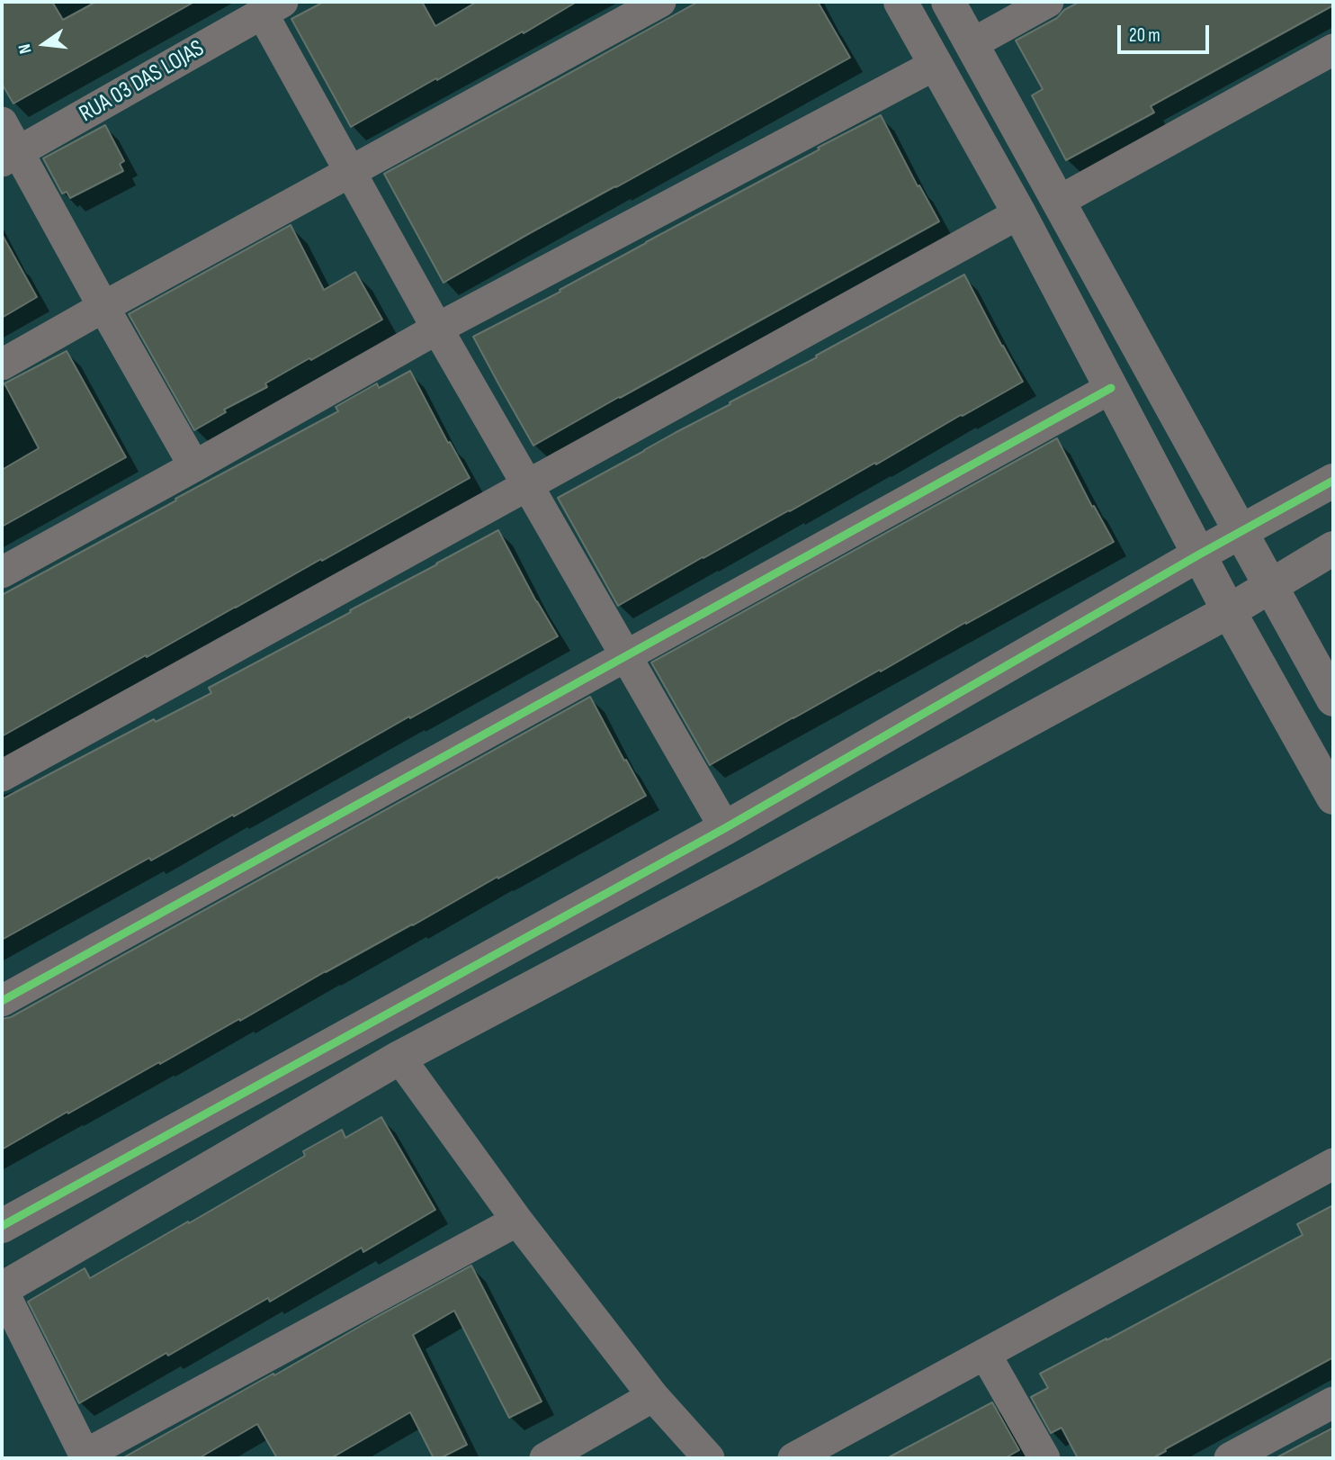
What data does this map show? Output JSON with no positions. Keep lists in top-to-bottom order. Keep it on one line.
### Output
{"streets":{"street":["RUA 03 DAS LOJAS"]},"scale_bar":"20 m","north":"left"}
